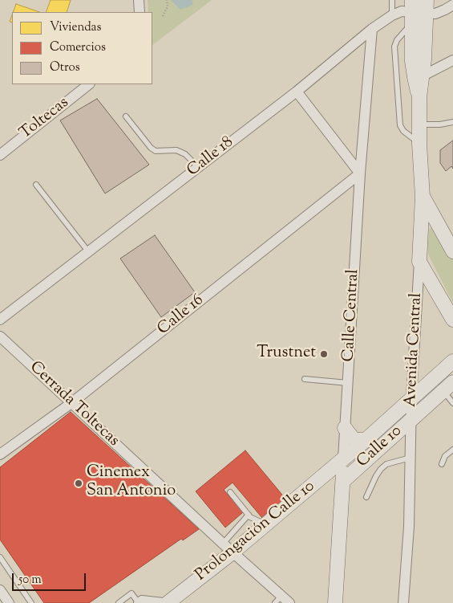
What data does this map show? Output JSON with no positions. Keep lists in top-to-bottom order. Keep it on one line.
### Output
{"streets":{"street":["Toltecas","Calle 18","Calle 16","Calle Central","Avenida Central","Cerrada Toltecas","Calle 10","Prolongación Calle 10"]},"crossings":[["Calle 18","Calle Central"],["Calle 18","Avenida Central"],["Calle 16","Calle Central"],["Calle 16","Cerrada Toltecas"],["Calle Central","Calle 10"],["Calle Central","Prolongación Calle 10"],["Avenida Central","Calle 10"],["Cerrada Toltecas","Prolongación Calle 10"],["Calle 10","Prolongación Calle 10"]],"places":["Trustnet","Cinemex San Antonio"],"legend":["Viviendas","Comercios","Otros"],"scale_bar":"50 m"}
